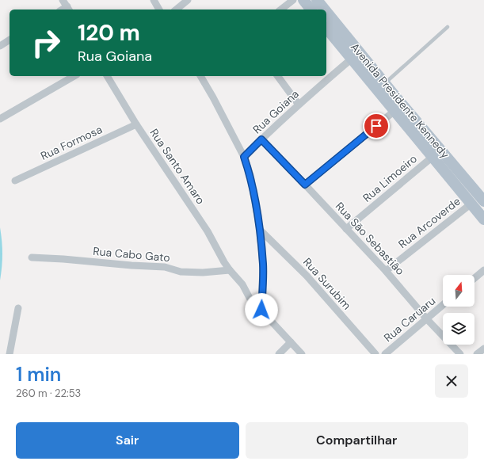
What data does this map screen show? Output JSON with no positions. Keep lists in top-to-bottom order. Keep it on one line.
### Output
{"streets":{"main road":["Avenida Presidente Kennedy"],"street":["Rua Goiana","Rua Formosa","Rua Santo Amaro","Rua Limoeiro","Rua Arcoverde","Rua São Sebastião","Rua Cabo Gato","Rua Surubim","Rua Caruaru"]},"crossings":[["Avenida Presidente Kennedy","Rua Goiana"],["Avenida Presidente Kennedy","Rua Limoeiro"],["Avenida Presidente Kennedy","Rua Arcoverde"],["Rua Goiana","Rua São Sebastião"],["Rua Formosa","Rua Santo Amaro"],["Rua Santo Amaro","Rua Cabo Gato"],["Rua Limoeiro","Rua São Sebastião"],["Rua Arcoverde","Rua São Sebastião"],["Rua São Sebastião","Rua Caruaru"]],"north":"top","page":{"turn":["120 m","Rua Goiana"],"heading":["1 min","260 m · 22:53"],"buttons":["Sair","Compartilhar"]}}
